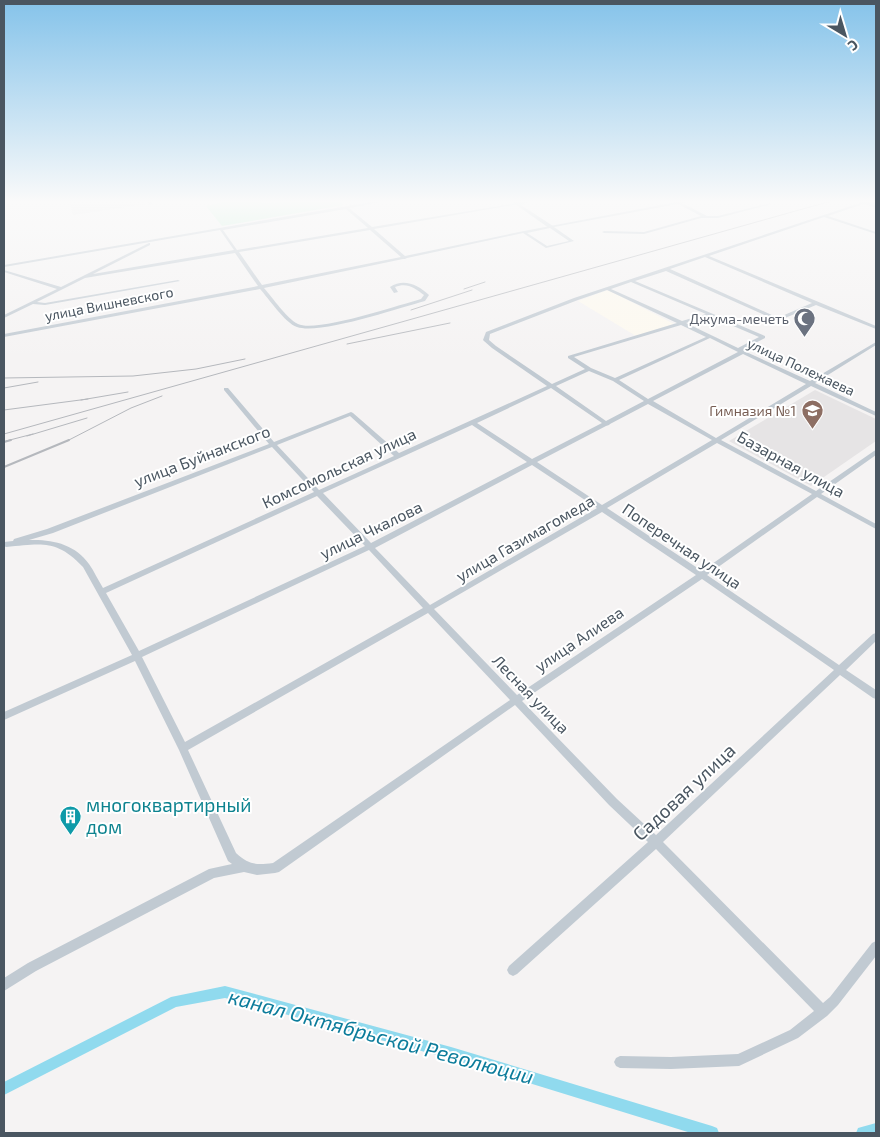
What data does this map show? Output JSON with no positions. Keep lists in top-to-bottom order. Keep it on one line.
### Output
{"streets":{"street":["улица Вишневского","улица Полежаева","улица Буйнакского","Базарная улица","Комсомольская улица","улица Чкалова","улица Газимагомеда","Поперечная улица","улица Алиева","Лесная улица","Садовая улица"]},"crossings":[["улица Полежаева","улица Чкалова"],["улица Полежаева","улица Газимагомеда"],["улица Буйнакского","Комсомольская улица"],["улица Буйнакского","Лесная улица"],["Базарная улица","улица Чкалова"],["Базарная улица","улица Газимагомеда"],["Базарная улица","улица Алиева"],["Комсомольская улица","Поперечная улица"],["Комсомольская улица","Лесная улица"],["улица Чкалова","Поперечная улица"],["улица Чкалова","Лесная улица"],["улица Газимагомеда","Поперечная улица"],["улица Газимагомеда","Лесная улица"],["Поперечная улица","улица Алиева"],["Поперечная улица","Садовая улица"],["улица Алиева","Лесная улица"],["Лесная улица","Садовая улица"]],"water":["канал Октябрьской Революции"],"places":{"mosque":["Джума-мечеть"],"school or university":["Гимназия №1"],"building":["многоквартирный дом"]},"north":"bottom right"}
